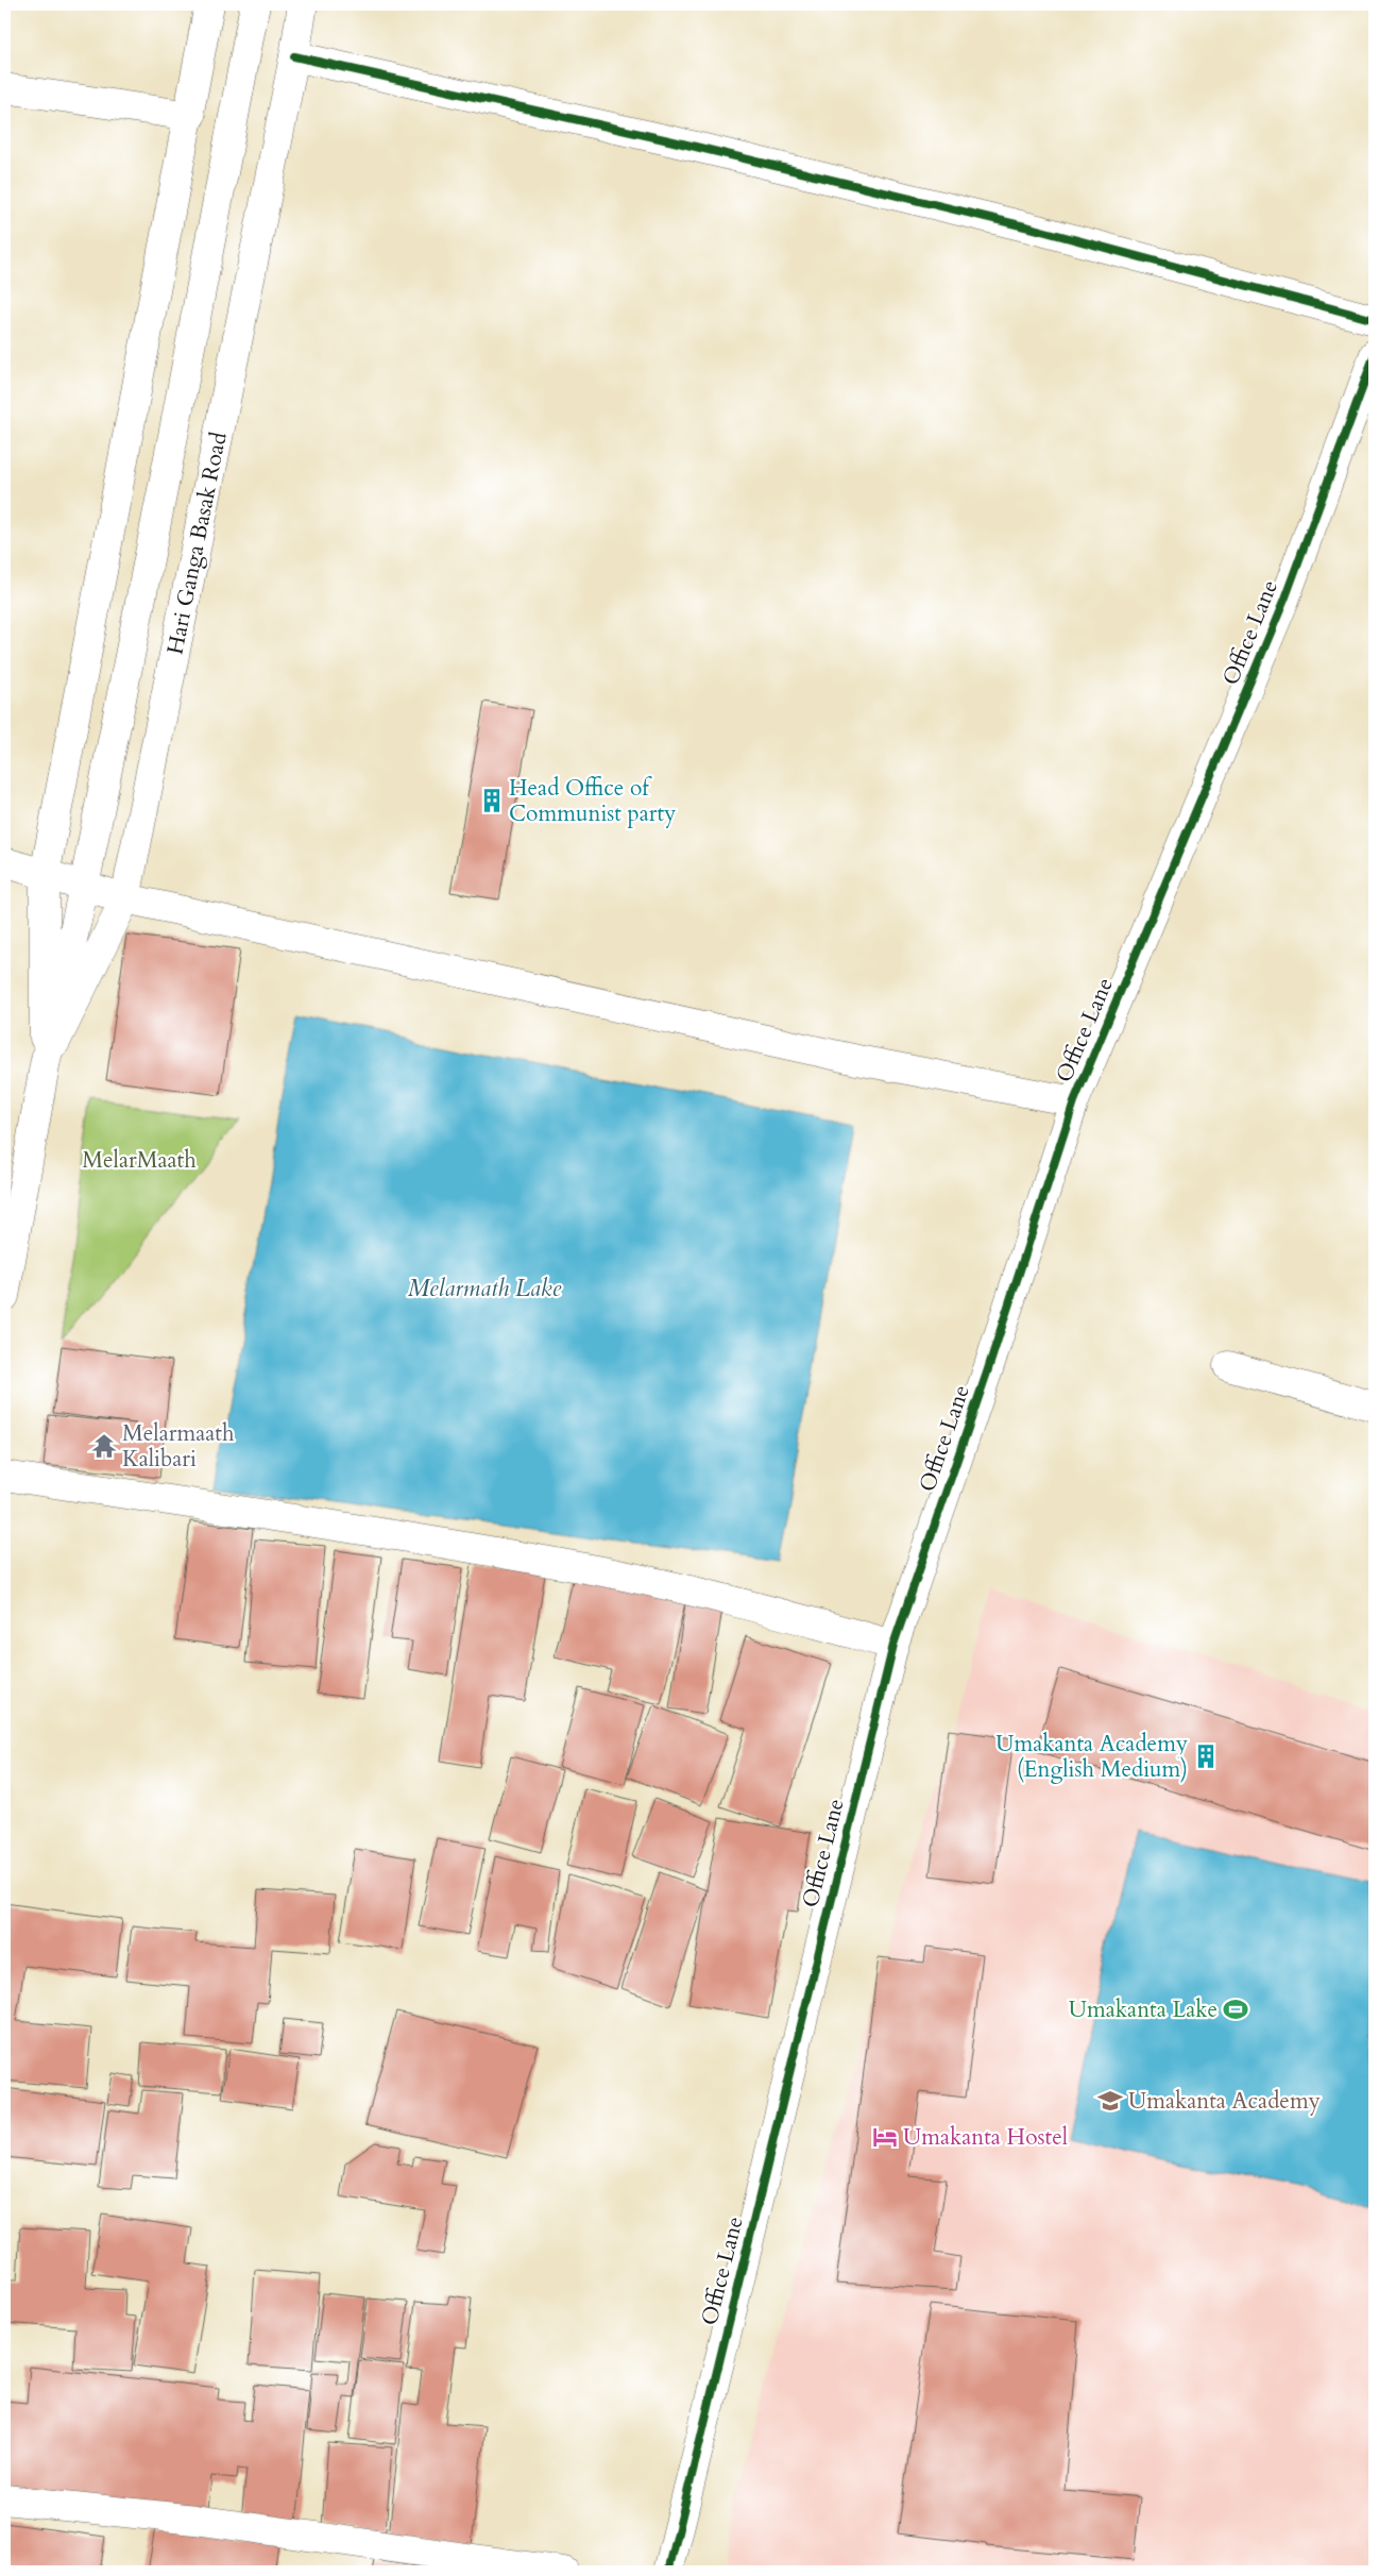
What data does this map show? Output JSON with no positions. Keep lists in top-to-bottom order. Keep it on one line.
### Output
{"streets":{"street":["Hari Ganga Basak Road","Office Lane"]},"water":["Melarmath Lake"],"parks":["MelarMaath"],"places":{"building":["Head Office of Communist party","Umakanta Academy (English Medium)"],"temple":["Melarmaath Kalibari"],"sports":["Umakanta Lake"],"school or university":["Umakanta Academy"],"hotel":["Umakanta Hostel"]}}
